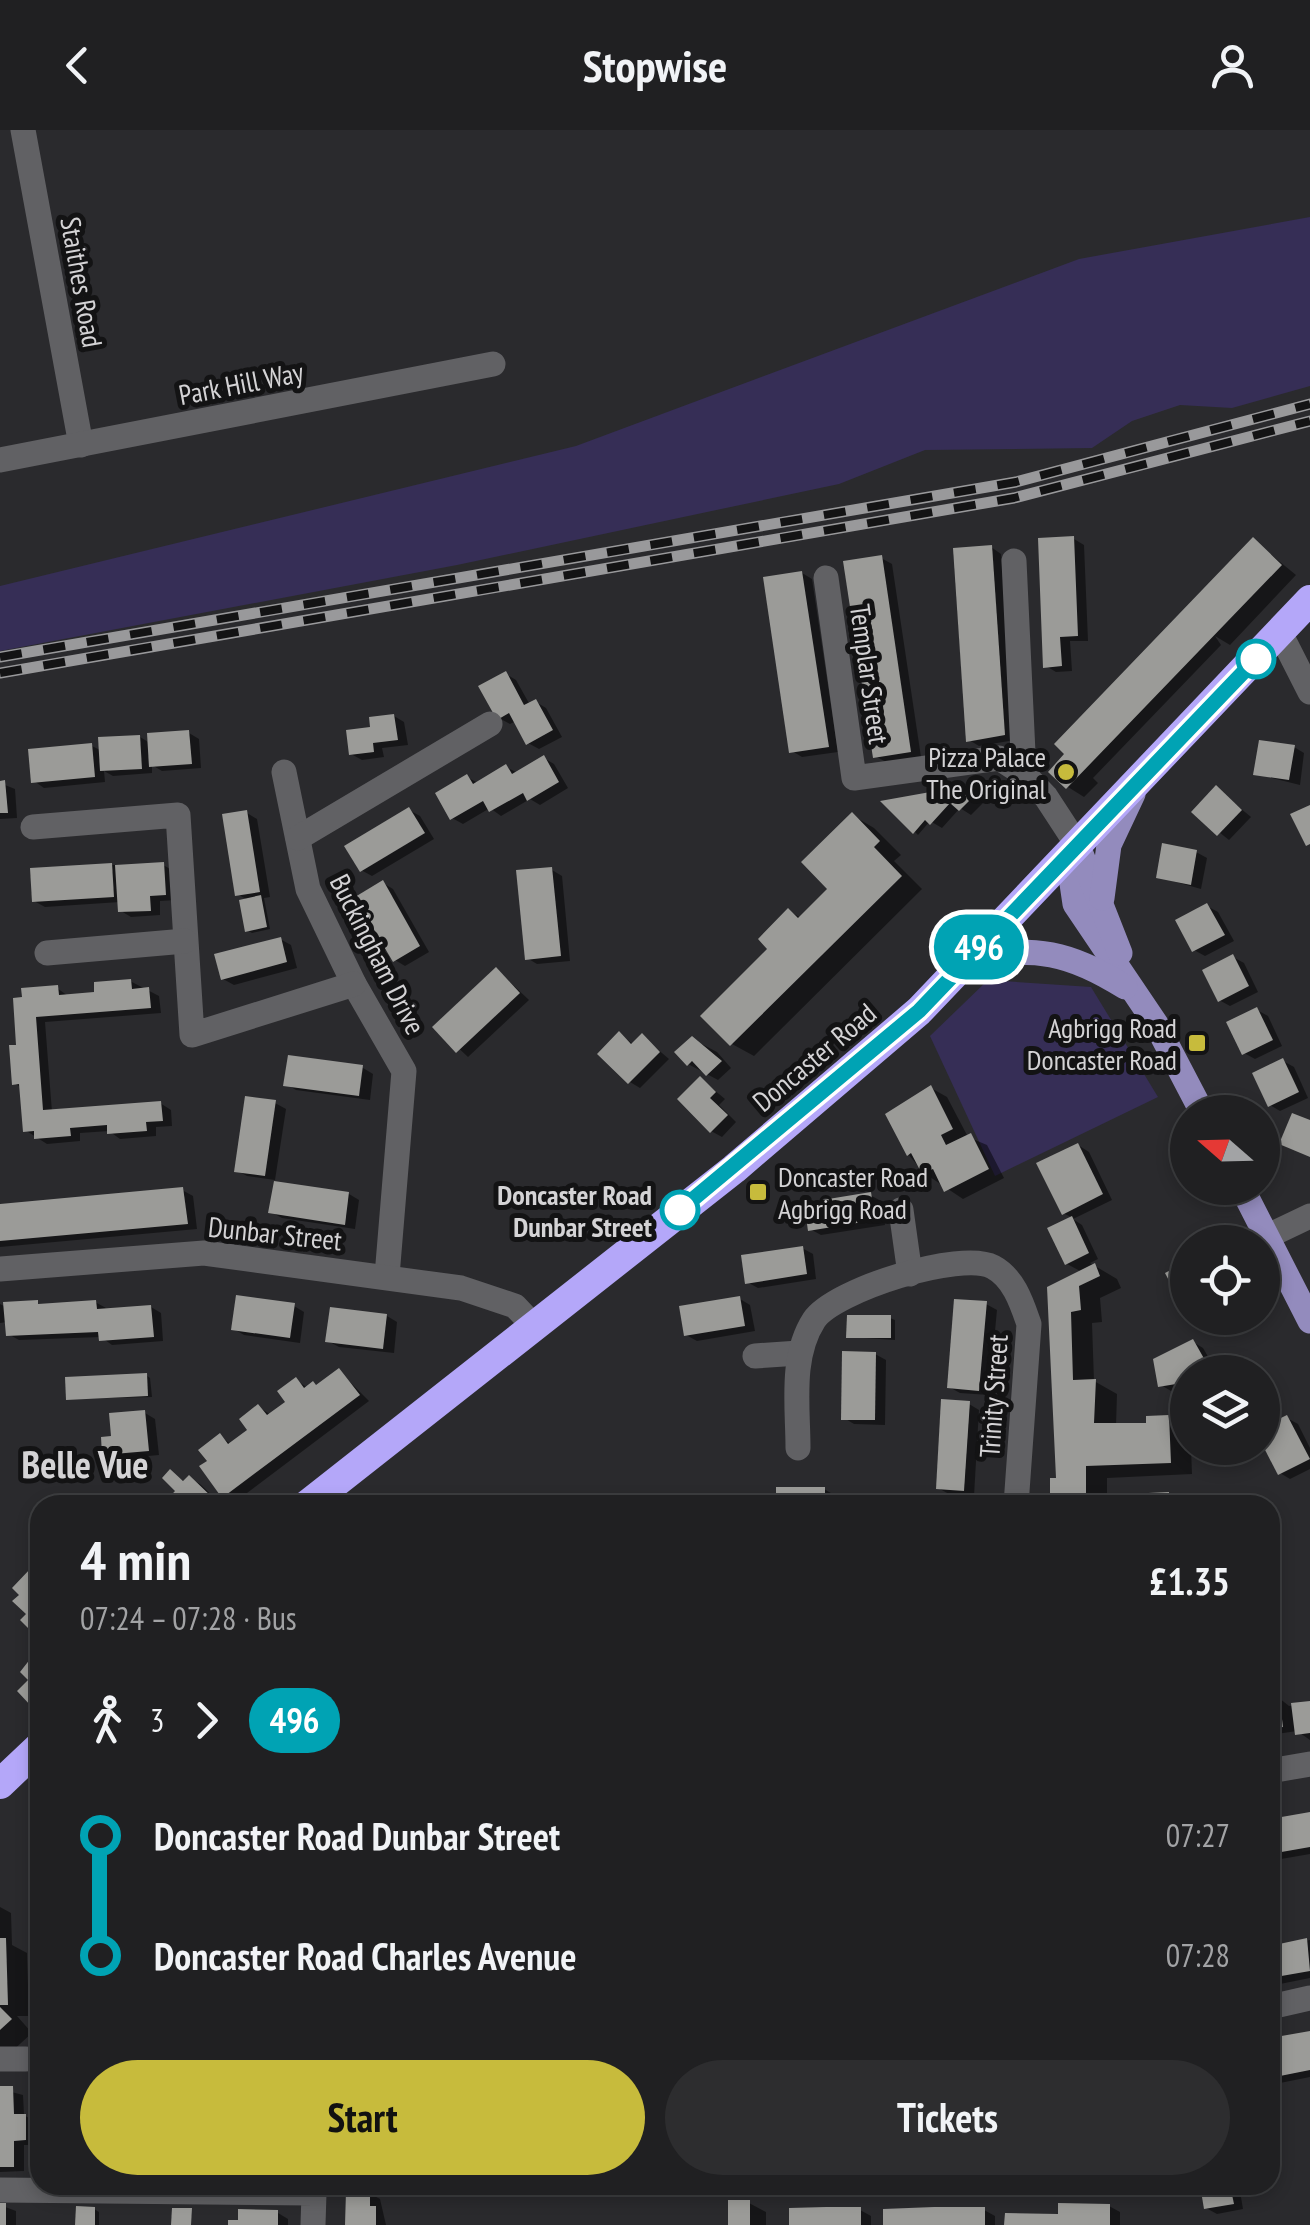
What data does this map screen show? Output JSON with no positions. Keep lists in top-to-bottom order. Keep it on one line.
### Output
{"streets":{"highway":["Doncaster Road"],"street":["Staithes Road","Park Hill Way","Templar Street","Buckingham Drive","Dunbar Street","Trinity Street"]},"crossings":[["Staithes Road","Park Hill Way"],["Buckingham Drive","Dunbar Street"],["Doncaster Road","Dunbar Street"]],"districts":["Belle Vue"],"places":{"other":["Pizza Palace The Original","Doncaster Road Dunbar Street"],"transit":["Agbrigg Road Doncaster Road","Doncaster Road Agbrigg Road"]},"lines":["bus line 496"],"north":"left","page":{"header":"Stopwise","on_map":"496","heading":["4 min","07:24 – 07:28 · Bus","£1.35"],"legs":["3","496"],"list":[{"name":"Doncaster Road Dunbar Street","value":"07:27"},{"name":"Doncaster Road Charles Avenue","value":"07:28"}],"buttons":["Start","Tickets"]}}
